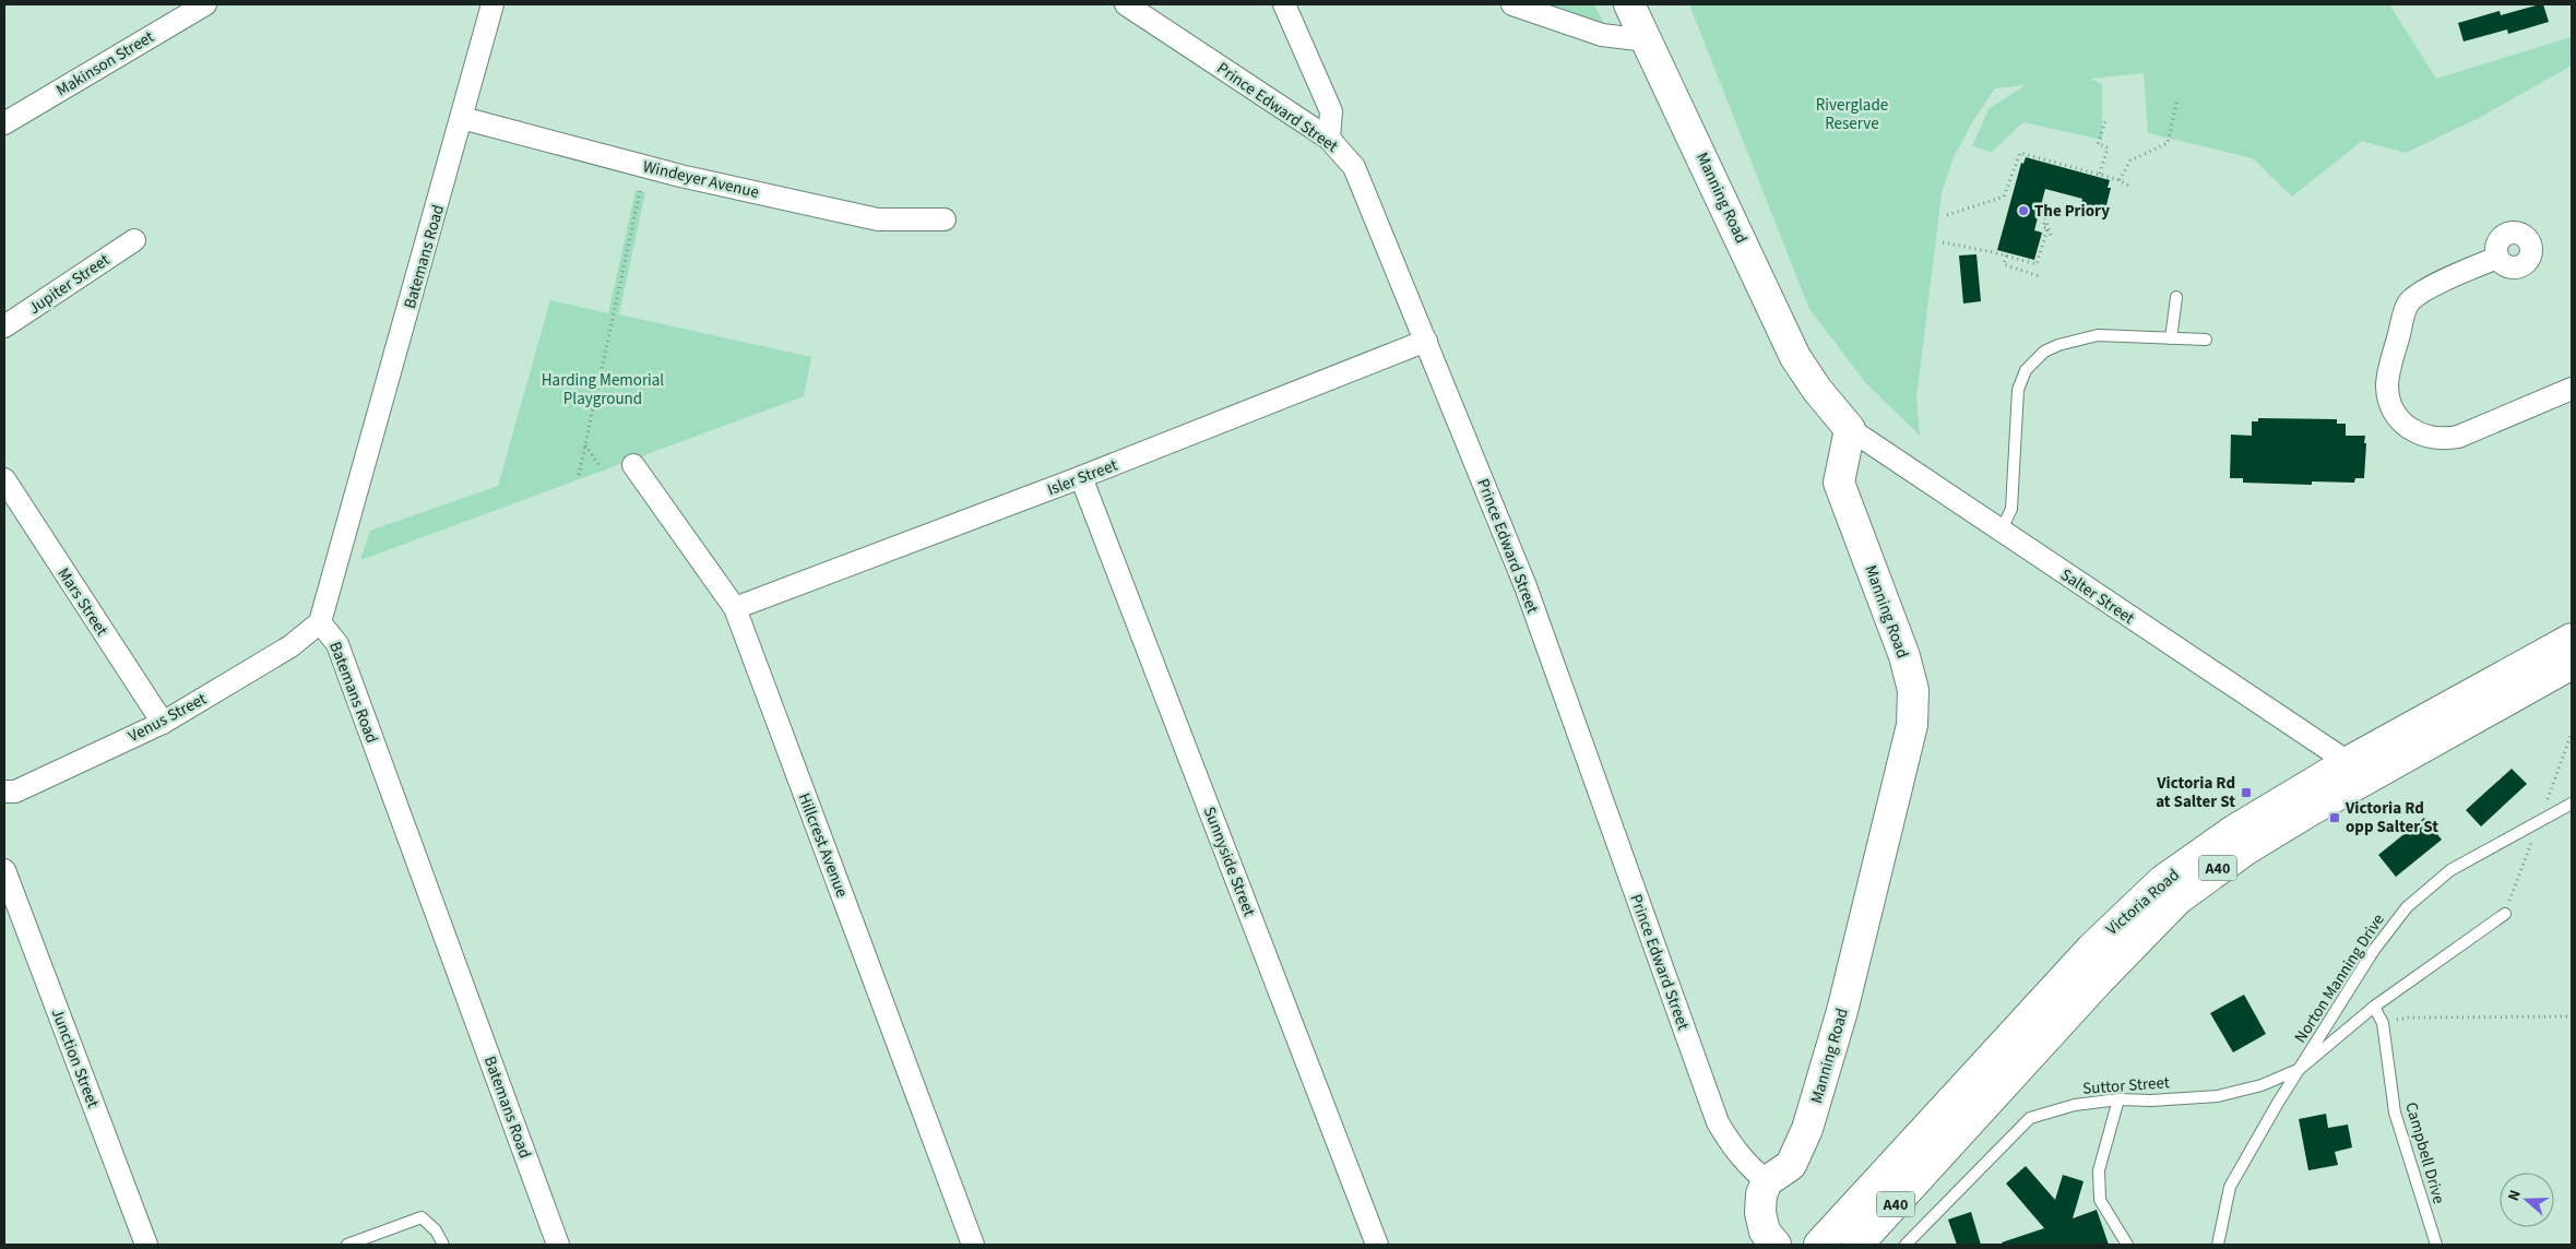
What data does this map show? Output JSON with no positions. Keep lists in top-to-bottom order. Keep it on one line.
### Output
{"streets":{"main road":["Manning Road","A40","Victoria Road"],"street":["Makinson Street","Prince Edward Street","Windeyer Avenue","Batemans Road","Jupiter Street","Isler Street","Salter Street","Mars Street","Venus Street","Hillcrest Avenue","Sunnyside Street","Junction Street"],"lane":["Norton Manning Drive","Suttor Street","Campbell Drive"]},"crossings":[["Prince Edward Street","Manning Road"],["Prince Edward Street","Isler Street"],["Windeyer Avenue","Batemans Road"],["Manning Road","Salter Street"],["Batemans Road","Venus Street"],["Isler Street","Hillcrest Avenue"],["Isler Street","Sunnyside Street"],["Salter Street","Victoria Road"],["Mars Street","Venus Street"],["Norton Manning Drive","Suttor Street"]],"parks":["Riverglade Reserve","Harding Memorial Playground"],"places":{"other":["The Priory"],"transit":["Victoria Rd at Salter St","Victoria Rd opp Salter St"]},"north":"left"}
